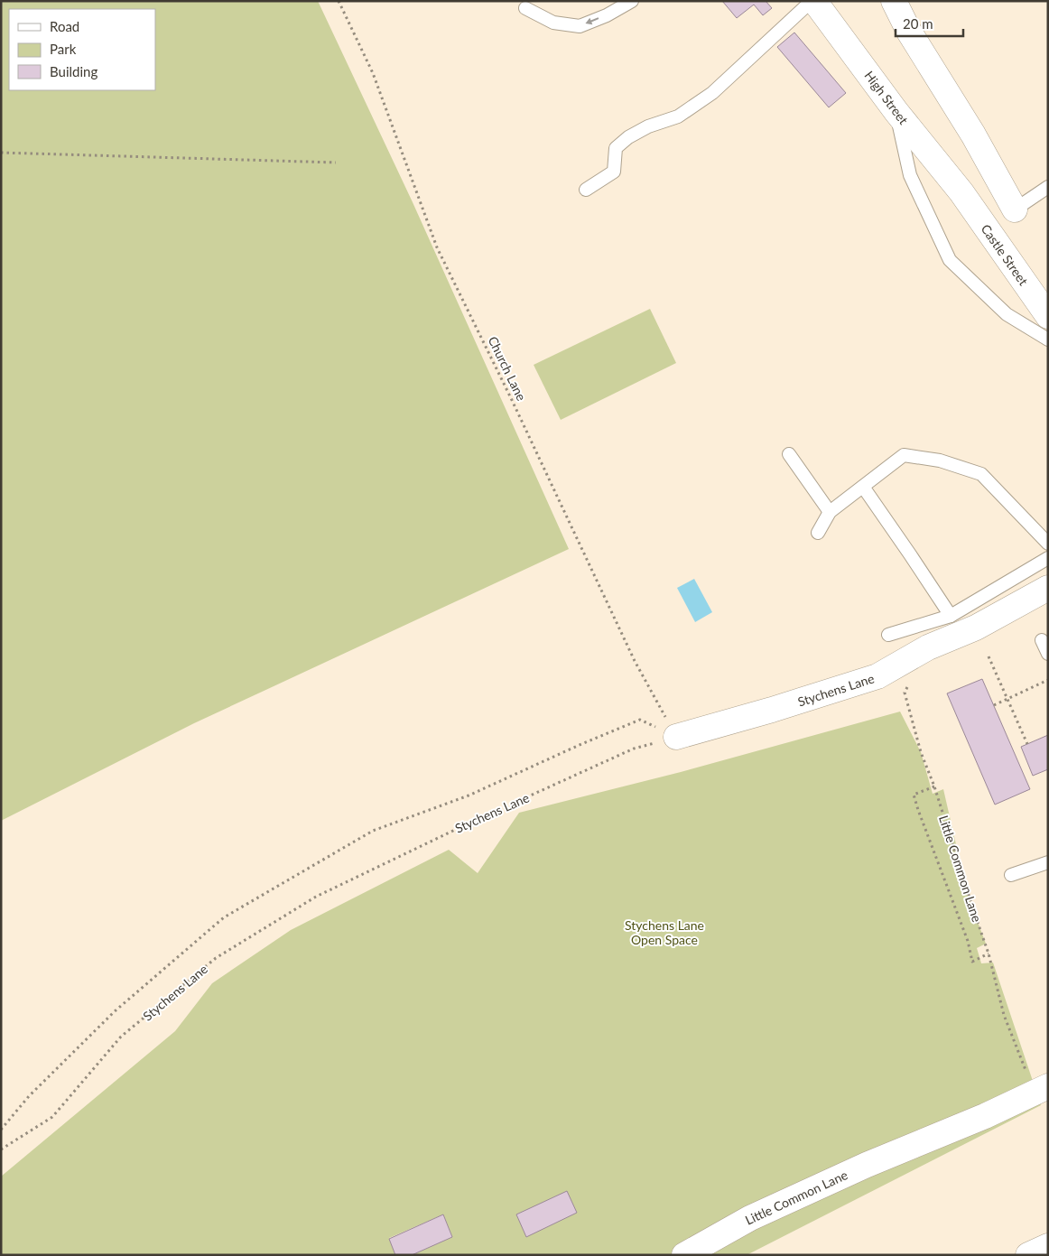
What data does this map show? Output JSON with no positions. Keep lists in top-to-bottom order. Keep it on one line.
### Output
{"streets":{"street":["High Street","Castle Street","Stychens Lane","Little Common Lane"],"path":["Church Lane"]},"crossings":[["High Street","Castle Street"],["Church Lane","Stychens Lane"]],"parks":["Stychens Lane Open Space"],"legend":["Road","Park","Building"],"scale_bar":"20 m"}
